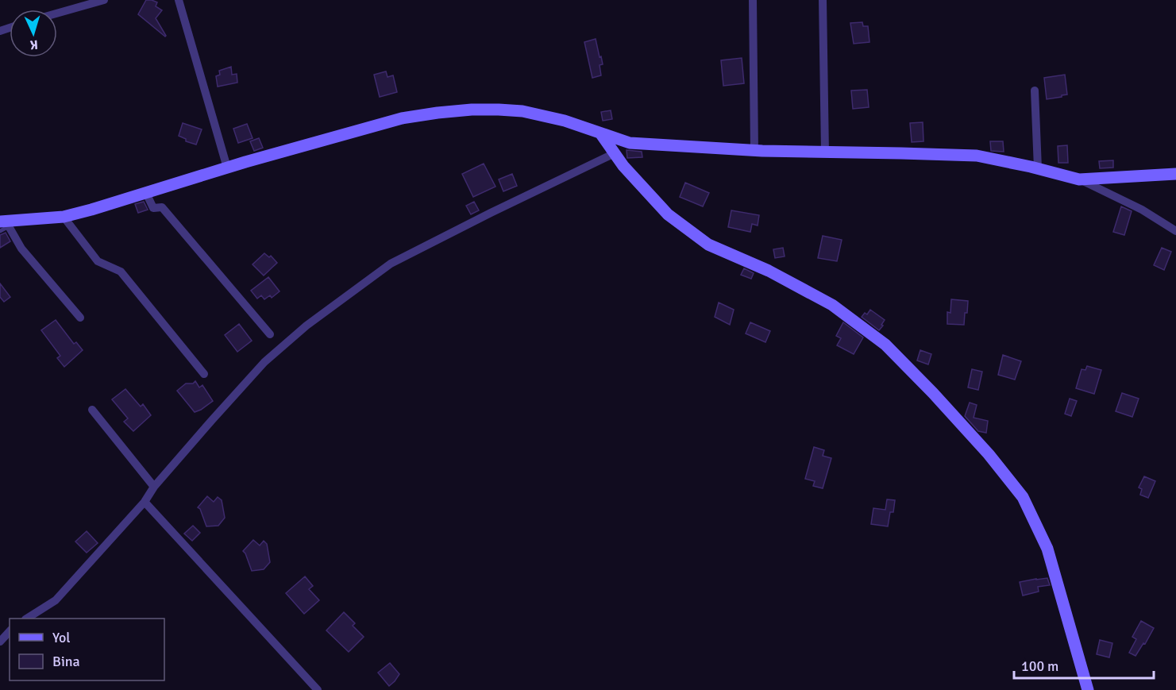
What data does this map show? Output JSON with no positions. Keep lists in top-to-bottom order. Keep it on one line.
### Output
{"legend":["Yol","Bina"],"scale_bar":"100 m","north":"bottom"}
